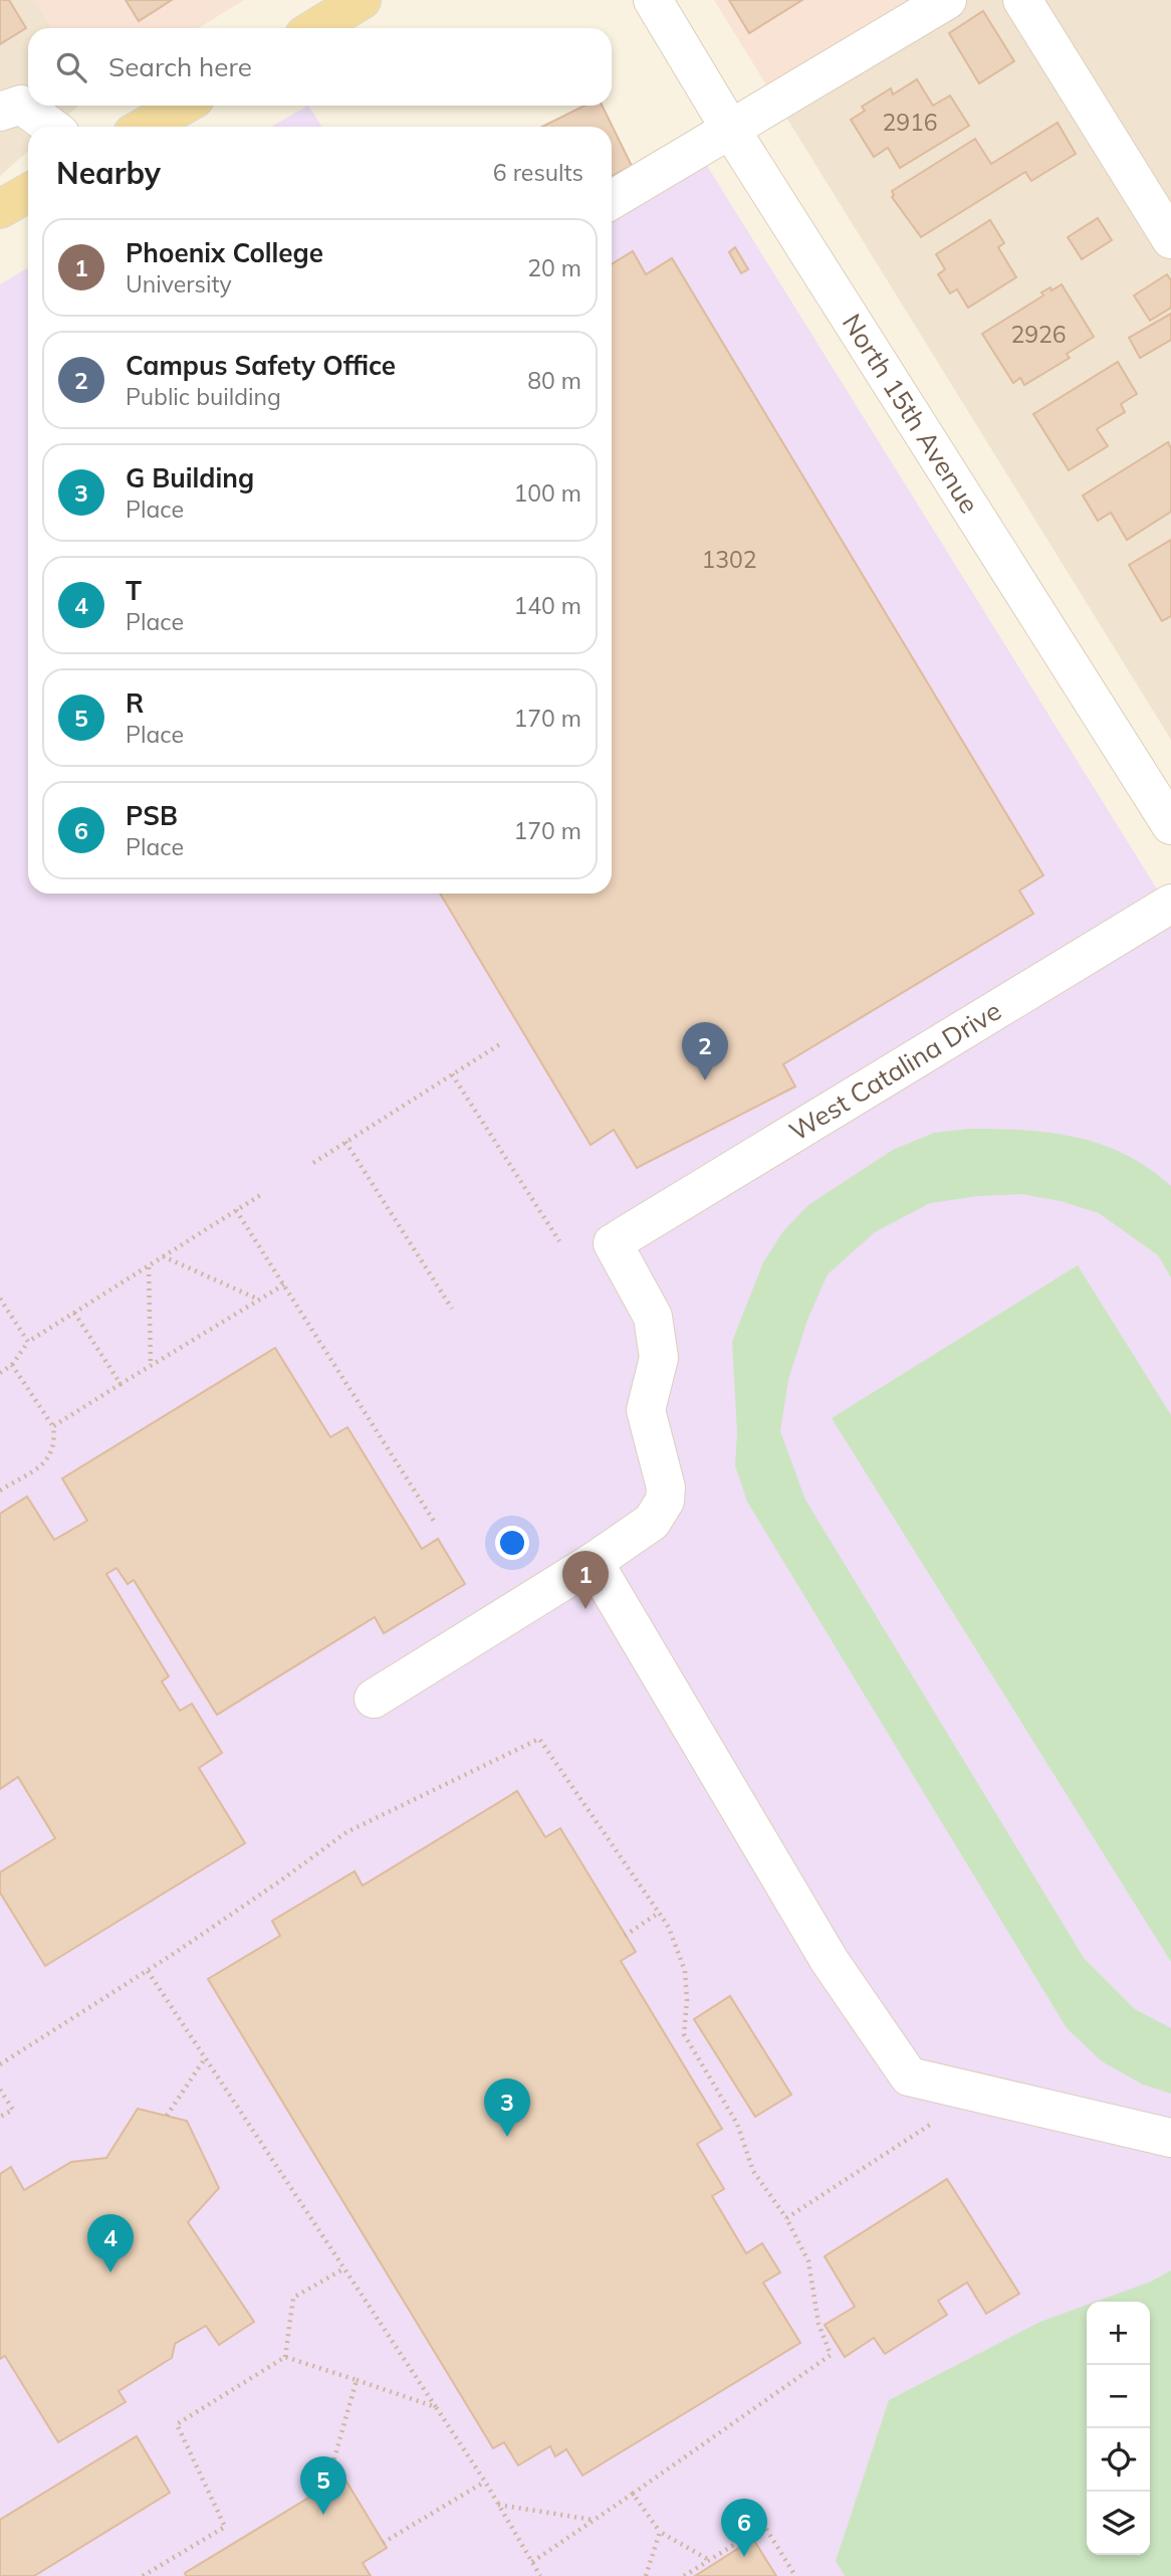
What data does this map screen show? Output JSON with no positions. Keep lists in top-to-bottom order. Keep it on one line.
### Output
{"streets":{"street":["North 15th Avenue","West Catalina Drive"]},"house_numbers":["2916","2926","1302"],"page":{"search":"Search here","heading":["Nearby","6 results"],"list":[{"mark":"1","name":"Phoenix College","note":"University","value":"20 m"},{"mark":"2","name":"Campus Safety Office","note":"Public building","value":"80 m"},{"mark":"3","name":"G Building","note":"Place","value":"100 m"},{"mark":"4","name":"T","note":"Place","value":"140 m"},{"mark":"5","name":"R","note":"Place","value":"170 m"},{"mark":"6","name":"PSB","note":"Place","value":"170 m"}],"pins":["2","1","3","4","5","6"],"map_buttons":["+","−"]}}
